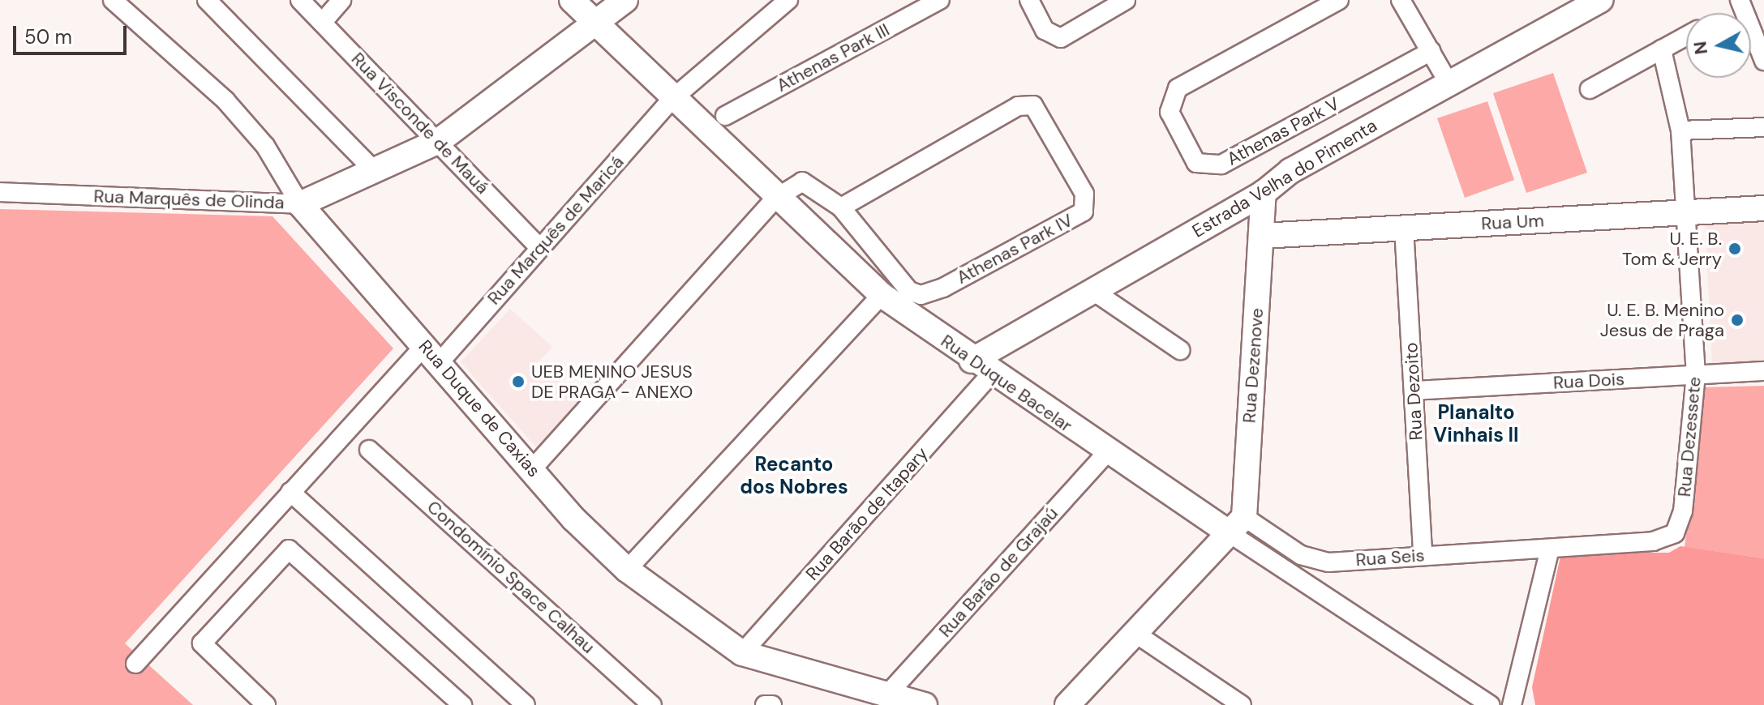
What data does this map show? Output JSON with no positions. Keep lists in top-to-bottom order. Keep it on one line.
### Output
{"streets":{"main road":["Estrada Velha do Pimenta","Rua Marquês de Olinda","Rua Um","Rua Dezenove","Rua Duque Bacelar","Rua Duque de Caxias"],"street":["Athenas Park III","Rua Visconde de Mauá","Athenas Park V","Rua Marquês de Maricá","Athenas Park IV","Rua Dois","Rua Dezoito","Rua Dezessete","Rua Barão de Itapary","Rua Seis","Rua Barão de Grajaú","Condomínio Space Calhau"]},"crossings":[["Rua Visconde de Mauá","Rua Marquês de Olinda"],["Rua Visconde de Mauá","Rua Marquês de Maricá"],["Estrada Velha do Pimenta","Rua Dezenove"],["Estrada Velha do Pimenta","Rua Duque Bacelar"],["Estrada Velha do Pimenta","Rua Barão de Itapary"],["Rua Marquês de Olinda","Rua Duque Bacelar"],["Rua Marquês de Olinda","Rua Duque de Caxias"],["Rua Um","Rua Dezenove"],["Rua Um","Rua Dezoito"],["Rua Um","Rua Dezessete"],["Rua Marquês de Maricá","Rua Duque Bacelar"],["Rua Marquês de Maricá","Rua Duque de Caxias"],["Athenas Park IV","Rua Duque Bacelar"],["Rua Dezenove","Rua Duque Bacelar"],["Rua Dezenove","Rua Seis"],["Rua Dois","Rua Dezoito"],["Rua Dois","Rua Dezessete"],["Rua Duque Bacelar","Rua Barão de Itapary"],["Rua Duque Bacelar","Rua Seis"],["Rua Duque Bacelar","Rua Barão de Grajaú"],["Rua Dezoito","Rua Seis"],["Rua Duque de Caxias","Rua Barão de Itapary"],["Rua Duque de Caxias","Rua Barão de Grajaú"],["Rua Dezessete","Rua Seis"]],"districts":["Planalto Vinhais II","Recanto dos Nobres"],"places":["U. E. B. Tom & Jerry","U. E. B. Menino Jesus de Praga","UEB MENINO JESUS DE PRAGA - ANEXO"],"scale_bar":"50 m","north":"left"}
